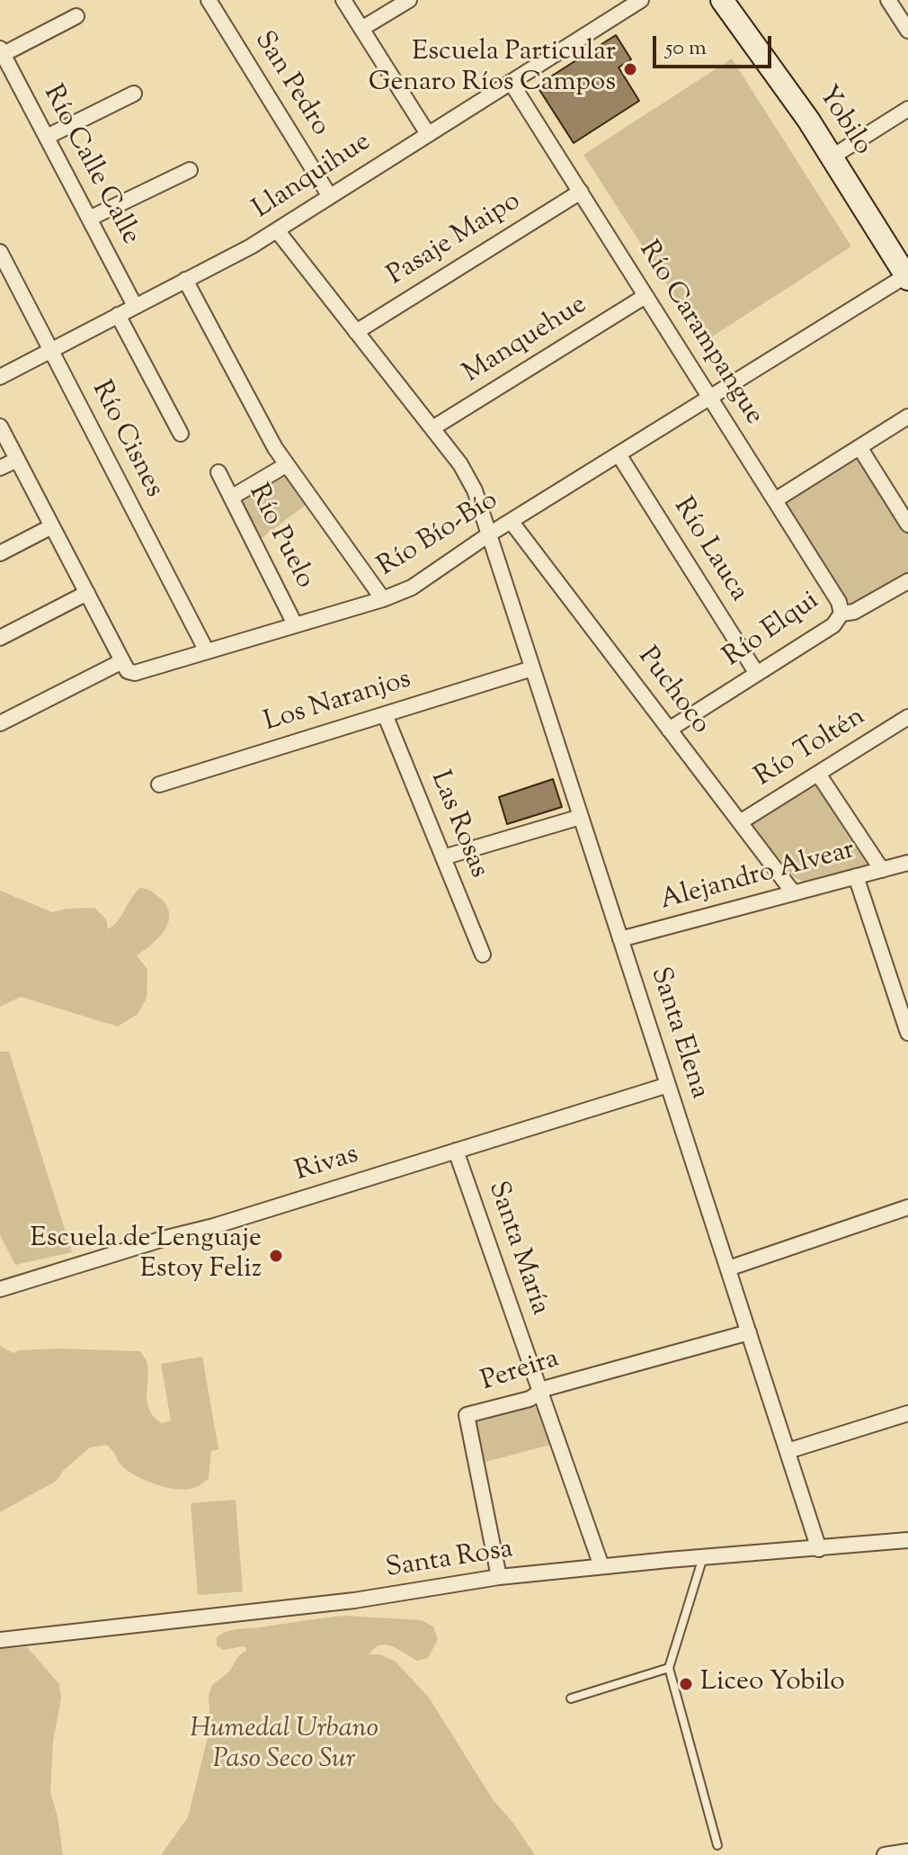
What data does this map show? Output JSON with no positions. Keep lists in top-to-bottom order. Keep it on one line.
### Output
{"streets":{"main road":["Yobilo"],"street":["San Pedro","Río Calle Calle","Llanquihue","Pasaje Maipo","Río Carampangue","Manquehue","Río Cisnes","Río Bío-Bío","Río Puelo","Río Lauca","Río Elqui","Puchoco","Los Naranjos","Río Toltén","Las Rosas","Alejandro Alvear","Santa Elena","Rivas","Santa María","Pereira","Santa Rosa"]},"crossings":[["San Pedro","Llanquihue"],["Yobilo","Río Bío-Bío"],["Río Calle Calle","Llanquihue"],["Llanquihue","Río Carampangue"],["Llanquihue","Río Cisnes"],["Pasaje Maipo","Río Carampangue"],["Río Carampangue","Manquehue"],["Río Carampangue","Río Bío-Bío"],["Río Carampangue","Río Elqui"],["Río Cisnes","Río Bío-Bío"],["Río Bío-Bío","Río Puelo"],["Río Bío-Bío","Río Lauca"],["Río Bío-Bío","Puchoco"],["Río Bío-Bío","Santa Elena"],["Río Lauca","Río Elqui"],["Río Elqui","Puchoco"],["Puchoco","Río Toltén"],["Puchoco","Alejandro Alvear"],["Los Naranjos","Las Rosas"],["Los Naranjos","Santa Elena"],["Alejandro Alvear","Santa Elena"],["Santa Elena","Rivas"],["Santa Elena","Pereira"],["Santa Elena","Santa Rosa"],["Rivas","Santa María"],["Santa María","Pereira"],["Santa María","Santa Rosa"],["Pereira","Santa Rosa"]],"parks":["Humedal Urbano Paso Seco Sur"],"places":["Escuela Particular Genaro Ríos Campos","Escuela de Lenguaje Estoy Feliz","Liceo Yobilo"],"scale_bar":"50 m"}
